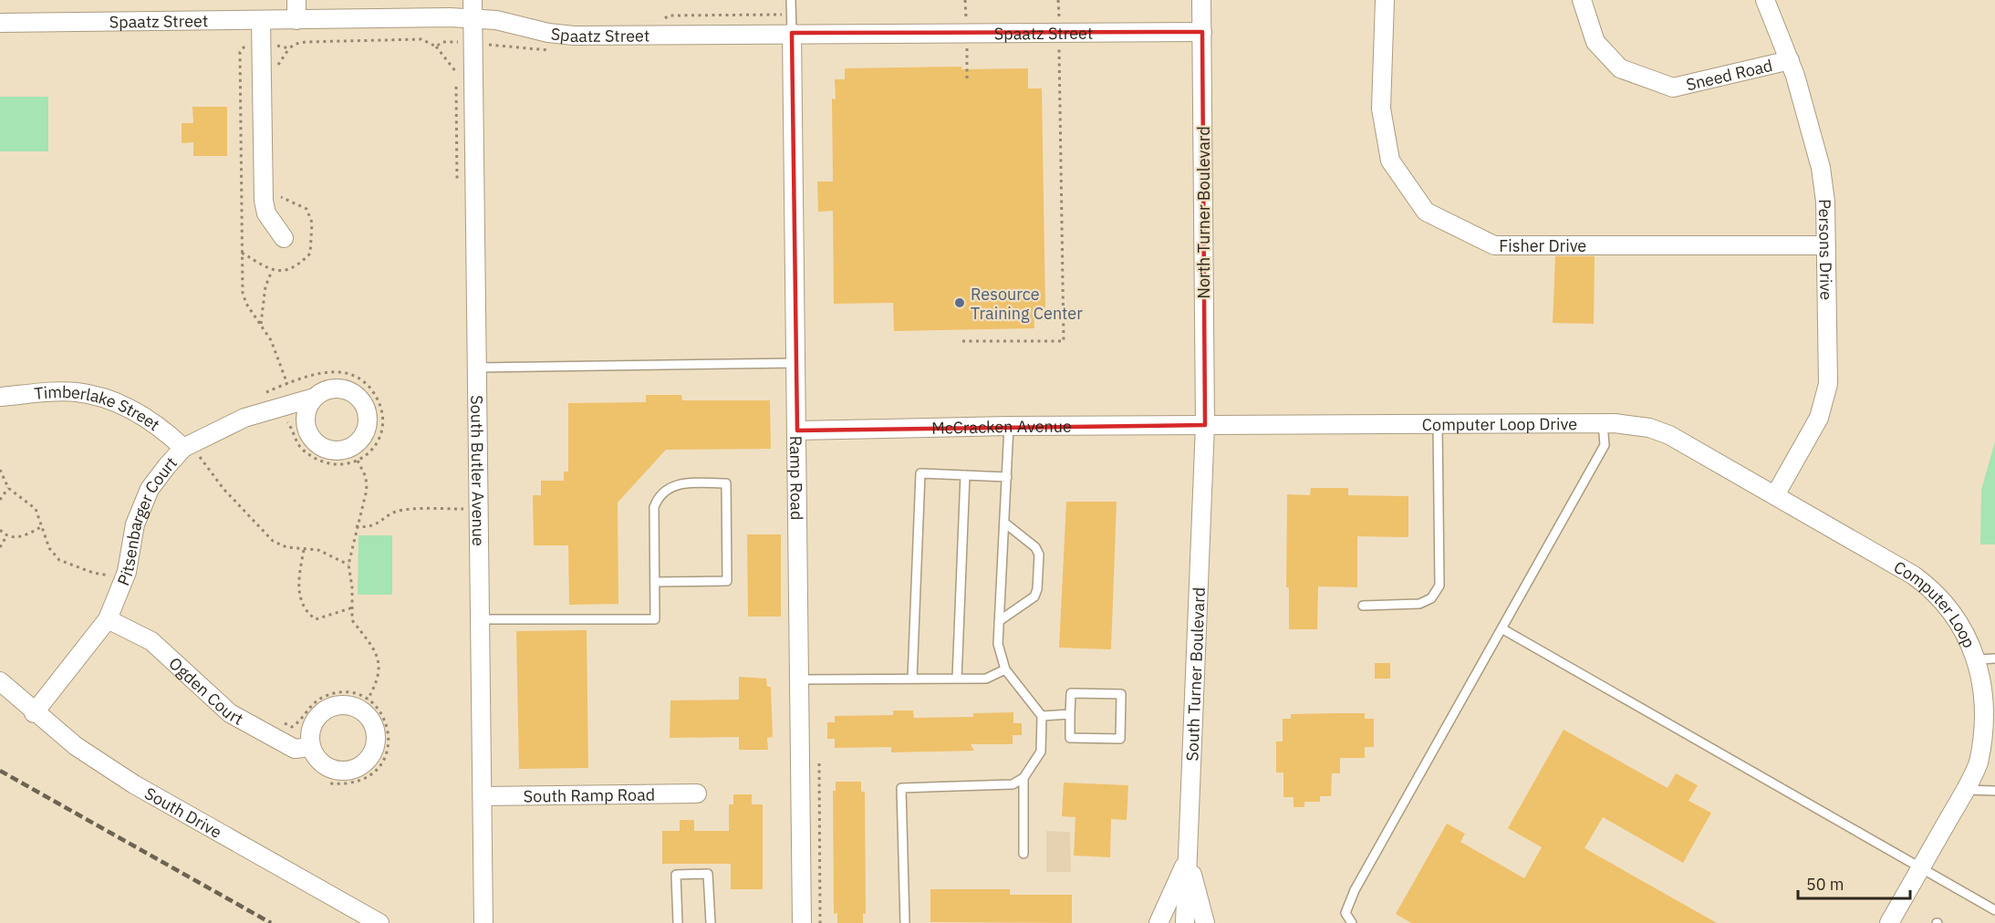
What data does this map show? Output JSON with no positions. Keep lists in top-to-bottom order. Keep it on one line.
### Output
{"streets":{"street":["Spaatz Street","Sneed Road","North Turner Boulevard","Fisher Drive","Persons Drive","Timberlake Street","Computer Loop Drive","McCracken Avenue","South Butler Avenue","Ramp Road","Pitsenbarger Court","Computer Loop","South Turner Boulevard","Ogden Court","South Ramp Road","South Drive"]},"crossings":[["Spaatz Street","North Turner Boulevard"],["Spaatz Street","South Butler Avenue"],["Spaatz Street","Ramp Road"],["Sneed Road","Persons Drive"],["North Turner Boulevard","Computer Loop Drive"],["North Turner Boulevard","McCracken Avenue"],["North Turner Boulevard","South Turner Boulevard"],["Fisher Drive","Persons Drive"],["Persons Drive","Computer Loop Drive"],["Persons Drive","Computer Loop"],["Timberlake Street","Pitsenbarger Court"],["Computer Loop Drive","McCracken Avenue"],["Computer Loop Drive","Computer Loop"],["Computer Loop Drive","South Turner Boulevard"],["McCracken Avenue","Ramp Road"],["McCracken Avenue","South Turner Boulevard"],["South Butler Avenue","South Ramp Road"],["Pitsenbarger Court","Ogden Court"],["Pitsenbarger Court","South Drive"]],"places":["Resource Training Center"],"scale_bar":"50 m"}
